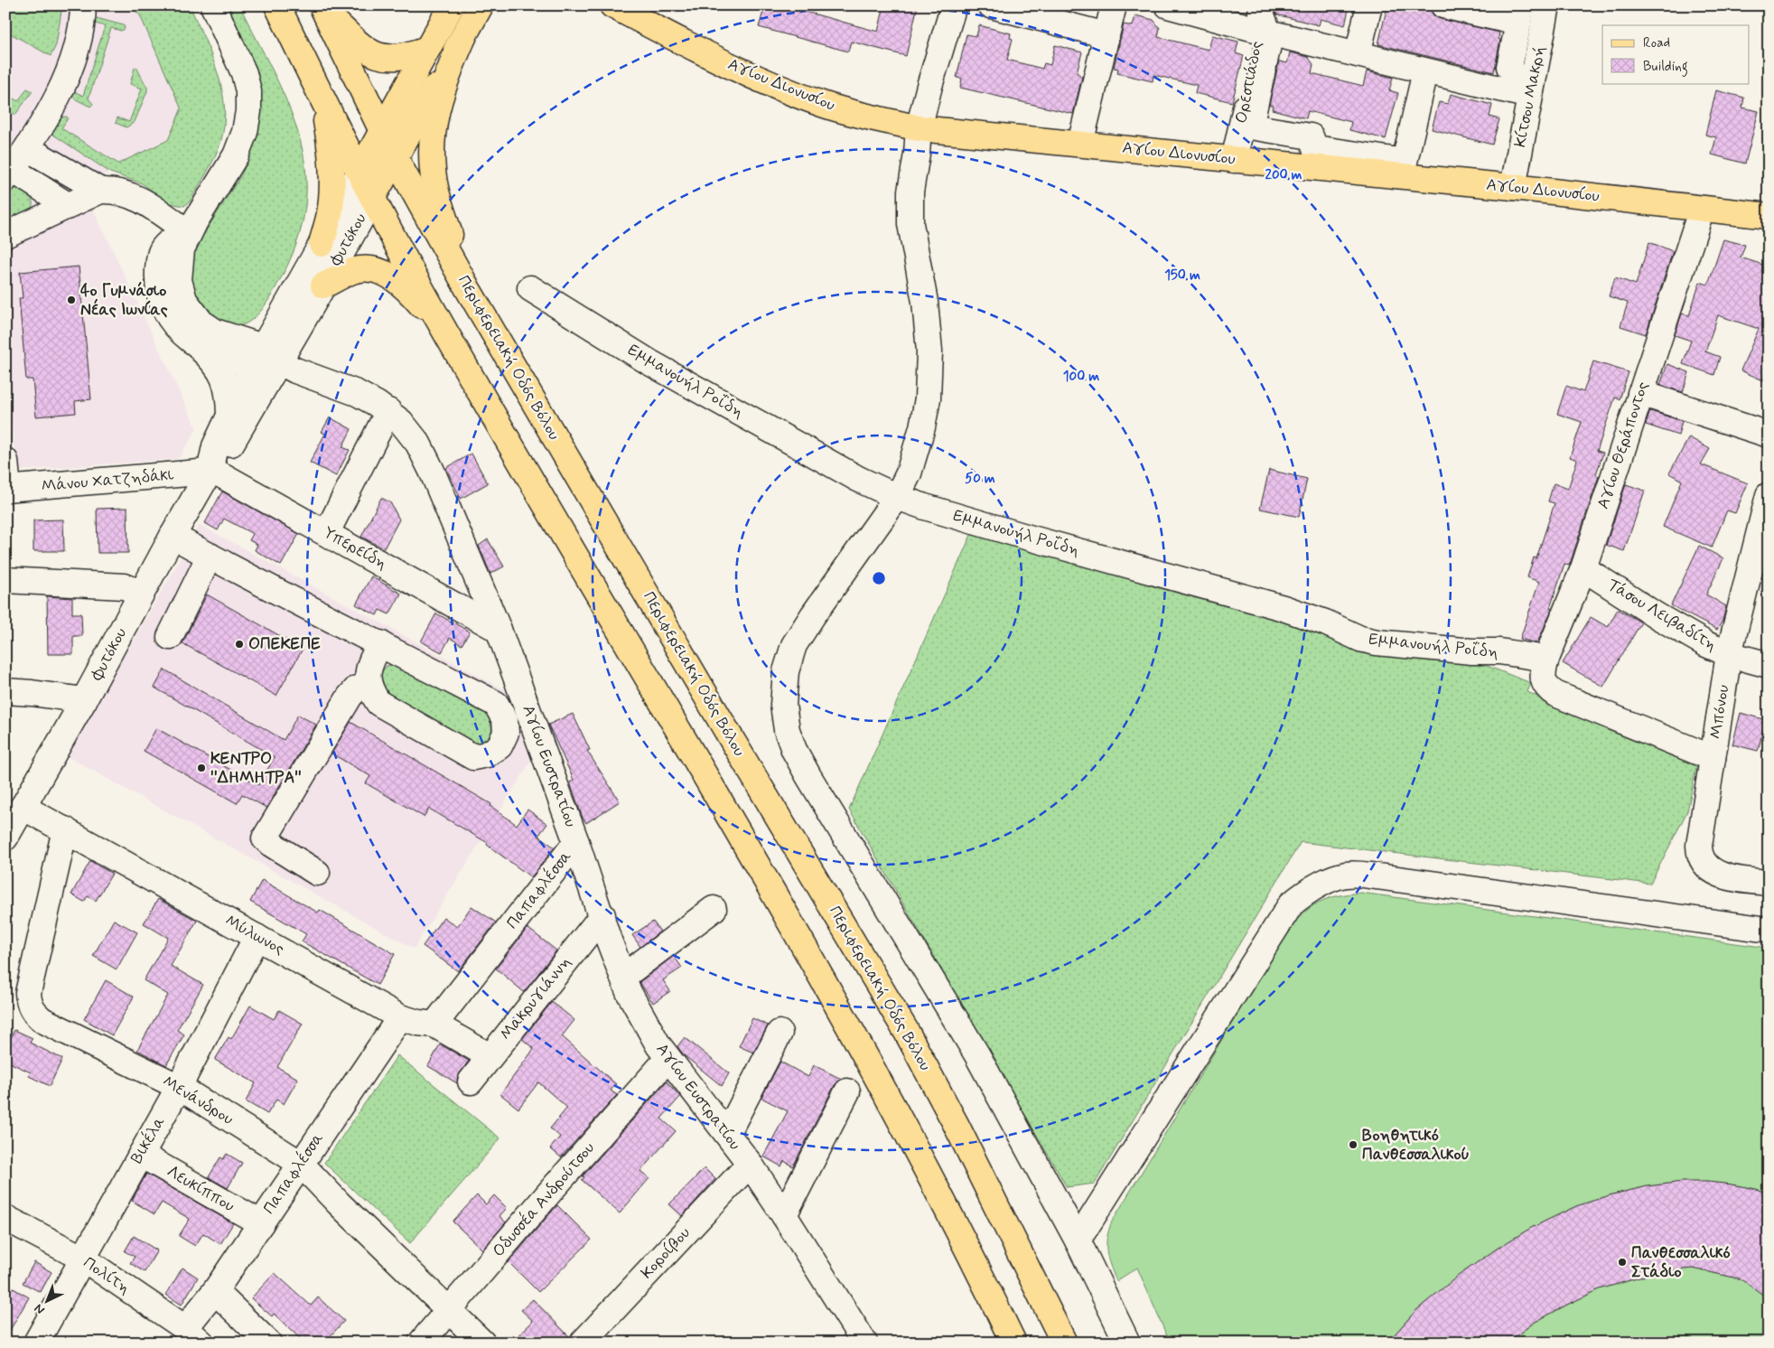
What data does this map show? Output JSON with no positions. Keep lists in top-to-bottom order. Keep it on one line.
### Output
{"streets":{"main road":["Αγίου Διονυσίου","Φυτόκου","Περιφερειακή Οδός Βόλου"],"street":["Ορεστιάδος","Κίτσου Μακρή","Εμμανουήλ Ροΐδη","Αγίου Θεράποντος","Μάνου Χατζηδάκι","Υπερείδη","Τάσου Λειβαδίτη","Μπόνου","Αγίου Ευστρατίου","Παπαφλέσσα","Μύλωνος","Μακρυγιάννη","Μενάνδρου","Βικέλα","Λευκίππου","Οδυσσέα Ανδρούτσου","Κοροίβου","Πολίτη"]},"crossings":[["Ορεστιάδος","Αγίου Διονυσίου"],["Αγίου Διονυσίου","Κίτσου Μακρή"],["Αγίου Διονυσίου","Αγίου Θεράποντος"],["Φυτόκου","Περιφερειακή Οδός Βόλου"],["Φυτόκου","Μάνου Χατζηδάκι"],["Φυτόκου","Υπερείδη"],["Φυτόκου","Αγίου Ευστρατίου"],["Φυτόκου","Μύλωνος"],["Εμμανουήλ Ροΐδη","Αγίου Θεράποντος"],["Αγίου Θεράποντος","Τάσου Λειβαδίτη"],["Μάνου Χατζηδάκι","Υπερείδη"],["Υπερείδη","Αγίου Ευστρατίου"],["Τάσου Λειβαδίτη","Μπόνου"],["Αγίου Ευστρατίου","Παπαφλέσσα"],["Αγίου Ευστρατίου","Μακρυγιάννη"],["Αγίου Ευστρατίου","Οδυσσέα Ανδρούτσου"],["Αγίου Ευστρατίου","Κοροίβου"],["Παπαφλέσσα","Μύλωνος"],["Παπαφλέσσα","Μενάνδρου"],["Παπαφλέσσα","Λευκίππου"],["Παπαφλέσσα","Πολίτη"],["Μύλωνος","Μακρυγιάννη"],["Μύλωνος","Μενάνδρου"],["Μύλωνος","Βικέλα"],["Μενάνδρου","Βικέλα"],["Μενάνδρου","Οδυσσέα Ανδρούτσου"],["Βικέλα","Λευκίππου"],["Βικέλα","Πολίτη"]],"places":["4ο Γυμνάσιο Νέας Ιωνίας","ΟΠΕΚΕΠΕ","ΚΕΝΤΡΟ ''ΔΗΜΗΤΡΑ''","Βοηθητικό Πανθεσσαλικού","Πανθεσσαλικό Στάδιο"],"legend":["Road","Building"],"north":"bottom left","rings":["200 m","150 m","100 m","50 m"]}
